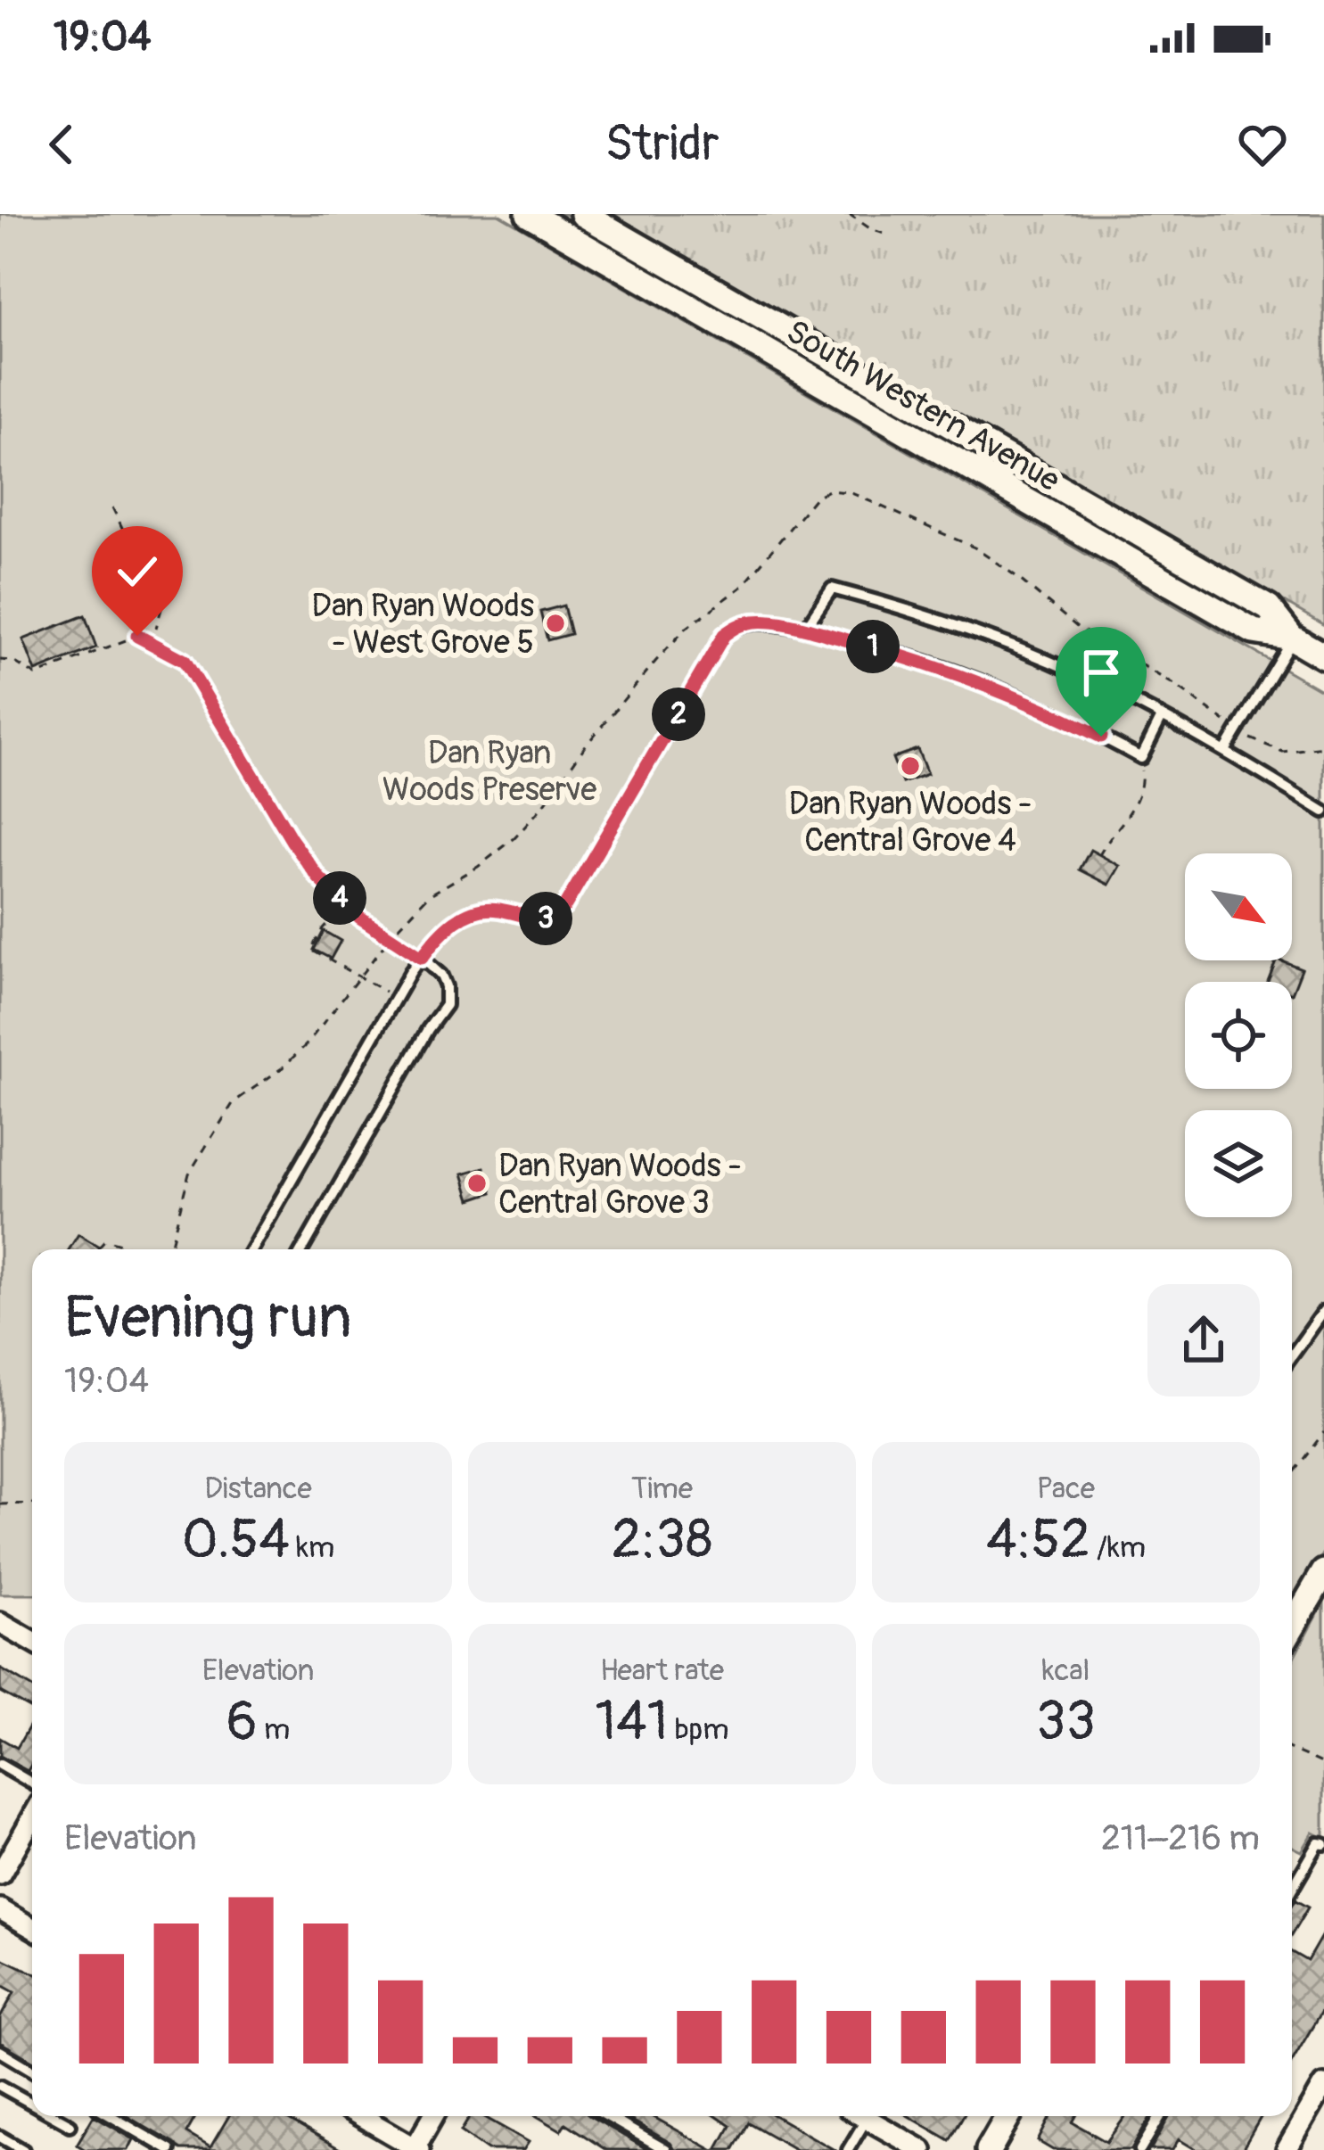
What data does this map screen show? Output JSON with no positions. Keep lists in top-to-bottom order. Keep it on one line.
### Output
{"streets":{"main road":["South Western Avenue"]},"parks":["Dan Ryan Woods Preserve"],"places":["Dan Ryan Woods - West Grove 5","Dan Ryan Woods - Central Grove 4","Dan Ryan Woods - Central Grove 3"],"north":"bottom right","page":{"status":"19:04","header":"Stridr","pins":["1","2","4","3"],"heading":["Evening run","19:04"],"stats":[["Distance","0.54 km"],["Time","2:38"],["Pace","4:52 /km"],["Elevation","6 m"],["Heart rate","141 bpm"],["kcal","33"]],"chart":["Elevation","211–216 m"]}}
